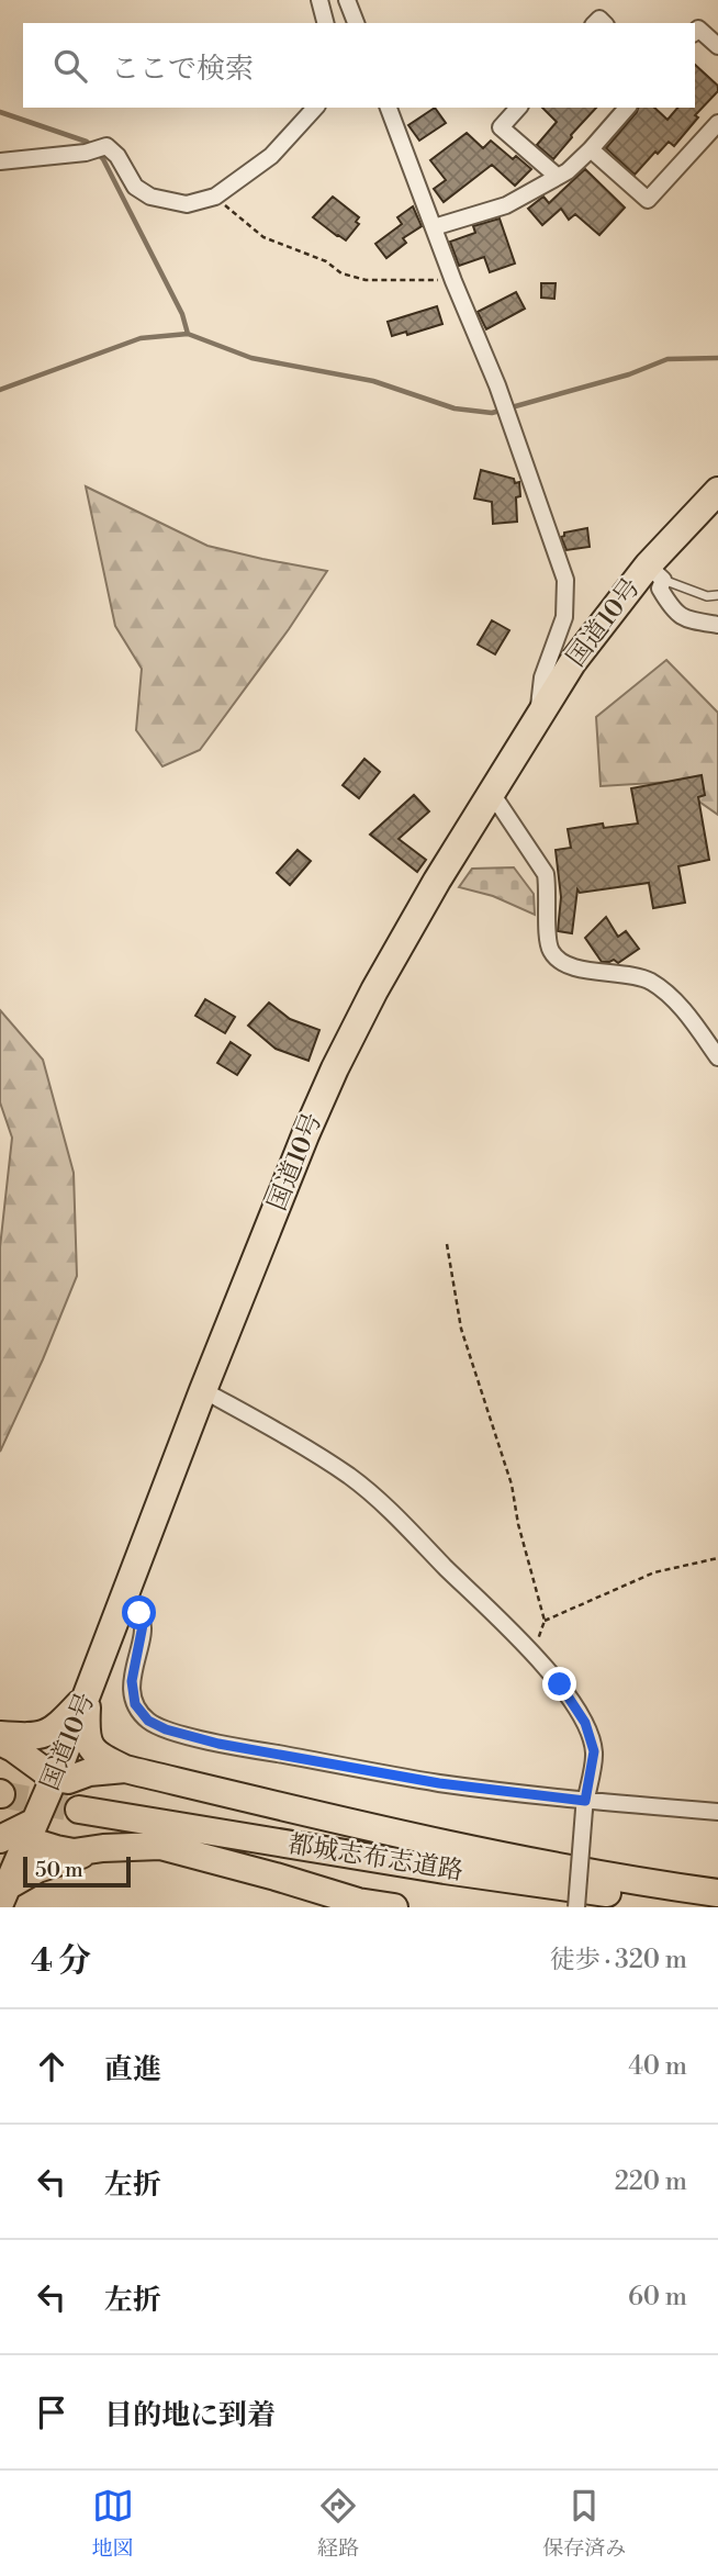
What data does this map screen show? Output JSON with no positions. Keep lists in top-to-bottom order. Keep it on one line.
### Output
{"streets":{"highway":["国道10号","都城志布志道路"]},"scale_bar":"50 m","page":{"search":"ここで検索","scale":"50 m","heading":["4 分","徒歩 · 320 m"],"list":[["直進","40 m"],["左折","220 m"],["左折","60 m"],"目的地に到着"],"nav":["地図","経路","保存済み"]}}
